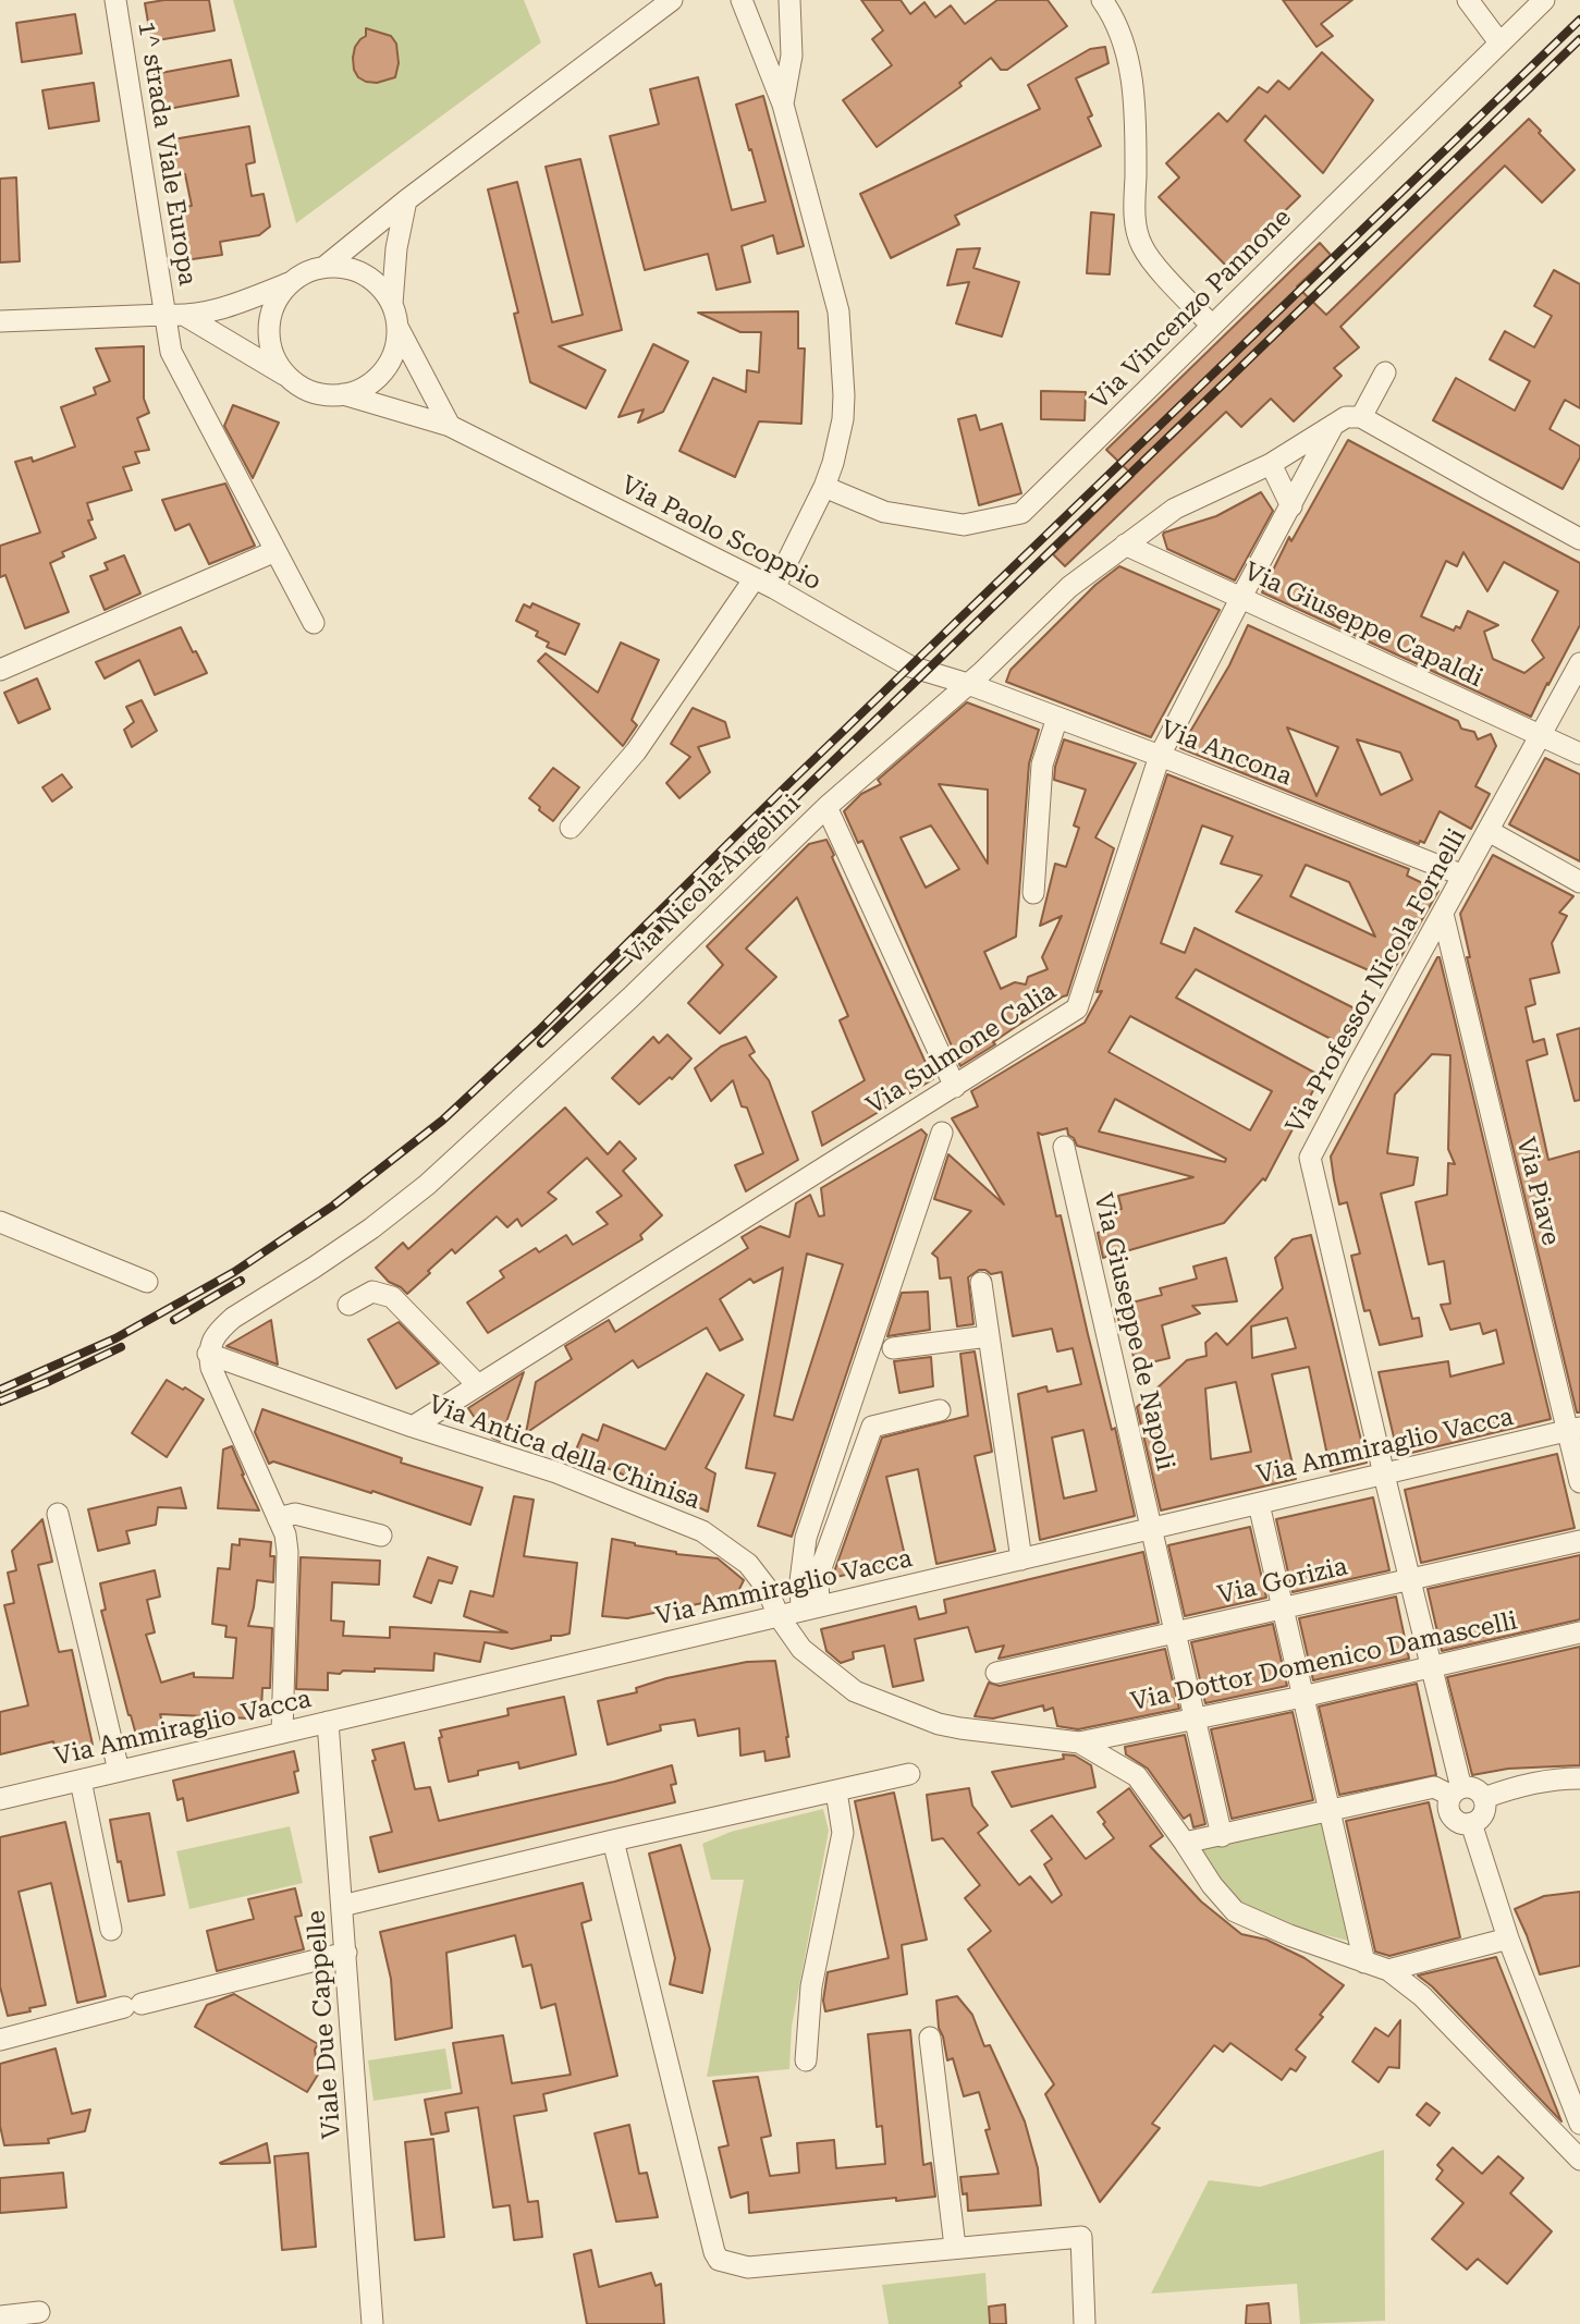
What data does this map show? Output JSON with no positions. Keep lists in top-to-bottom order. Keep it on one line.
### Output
{"streets":{"street":["1^ strada Viale Europa","Via Vincenzo Pannone","Via Paolo Scoppio","Via Giuseppe Capaldi","Via Ancona","Via Nicola Angelini","Via Professor Nicola Fornelli","Via Sulmone Calia","Via Piave","Via Giuseppe de Napoli","Via Ammiraglio Vacca","Via Antica della Chinisa","Via Gorizia","Via Dottor Domenico Damascelli","Viale Due Cappelle"]},"crossings":[["Via Paolo Scoppio","Via Ancona"],["Via Paolo Scoppio","Via Nicola Angelini"],["Via Giuseppe Capaldi","Via Nicola Angelini"],["Via Giuseppe Capaldi","Via Professor Nicola Fornelli"],["Via Giuseppe Capaldi","Via Sulmone Calia"],["Via Ancona","Via Nicola Angelini"],["Via Ancona","Via Professor Nicola Fornelli"],["Via Ancona","Via Sulmone Calia"],["Via Nicola Angelini","Via Sulmone Calia"],["Via Nicola Angelini","Via Antica della Chinisa"],["Via Professor Nicola Fornelli","Via Piave"],["Via Professor Nicola Fornelli","Via Ammiraglio Vacca"],["Via Professor Nicola Fornelli","Via Gorizia"],["Via Professor Nicola Fornelli","Via Dottor Domenico Damascelli"],["Via Sulmone Calia","Via Antica della Chinisa"],["Via Piave","Via Ammiraglio Vacca"],["Via Giuseppe de Napoli","Via Ammiraglio Vacca"],["Via Giuseppe de Napoli","Via Gorizia"],["Via Giuseppe de Napoli","Via Dottor Domenico Damascelli"],["Via Ammiraglio Vacca","Via Antica della Chinisa"],["Via Ammiraglio Vacca","Viale Due Cappelle"],["Via Antica della Chinisa","Via Dottor Domenico Damascelli"]]}
